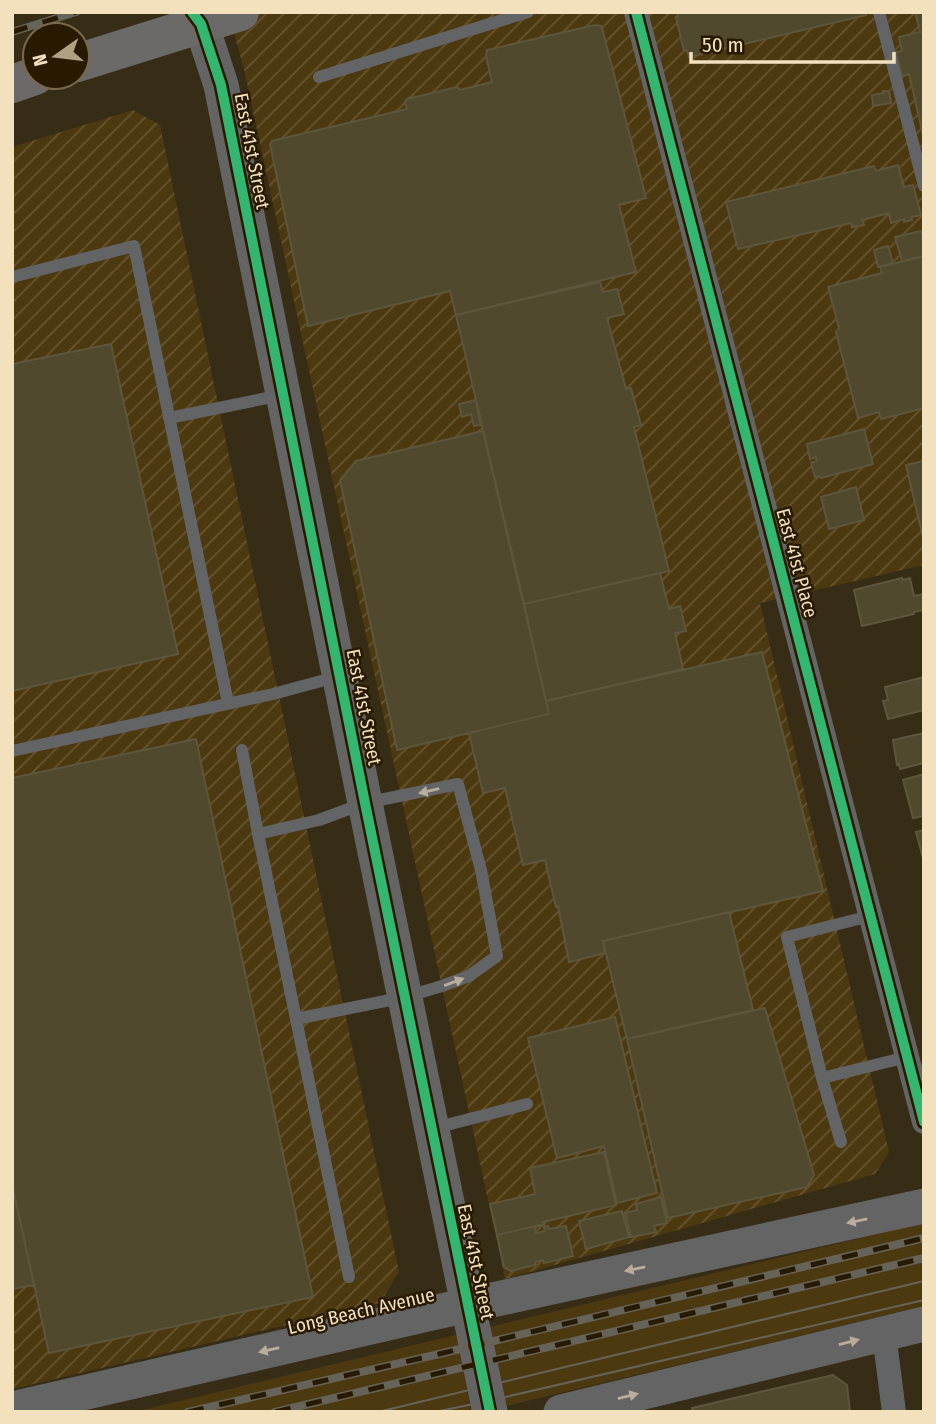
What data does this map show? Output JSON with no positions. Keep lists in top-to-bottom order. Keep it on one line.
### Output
{"streets":{"street":["East 41st Street","East 41st Place","Long Beach Avenue"]},"crossings":[["East 41st Street","Long Beach Avenue"]],"scale_bar":"50 m","north":"left"}
